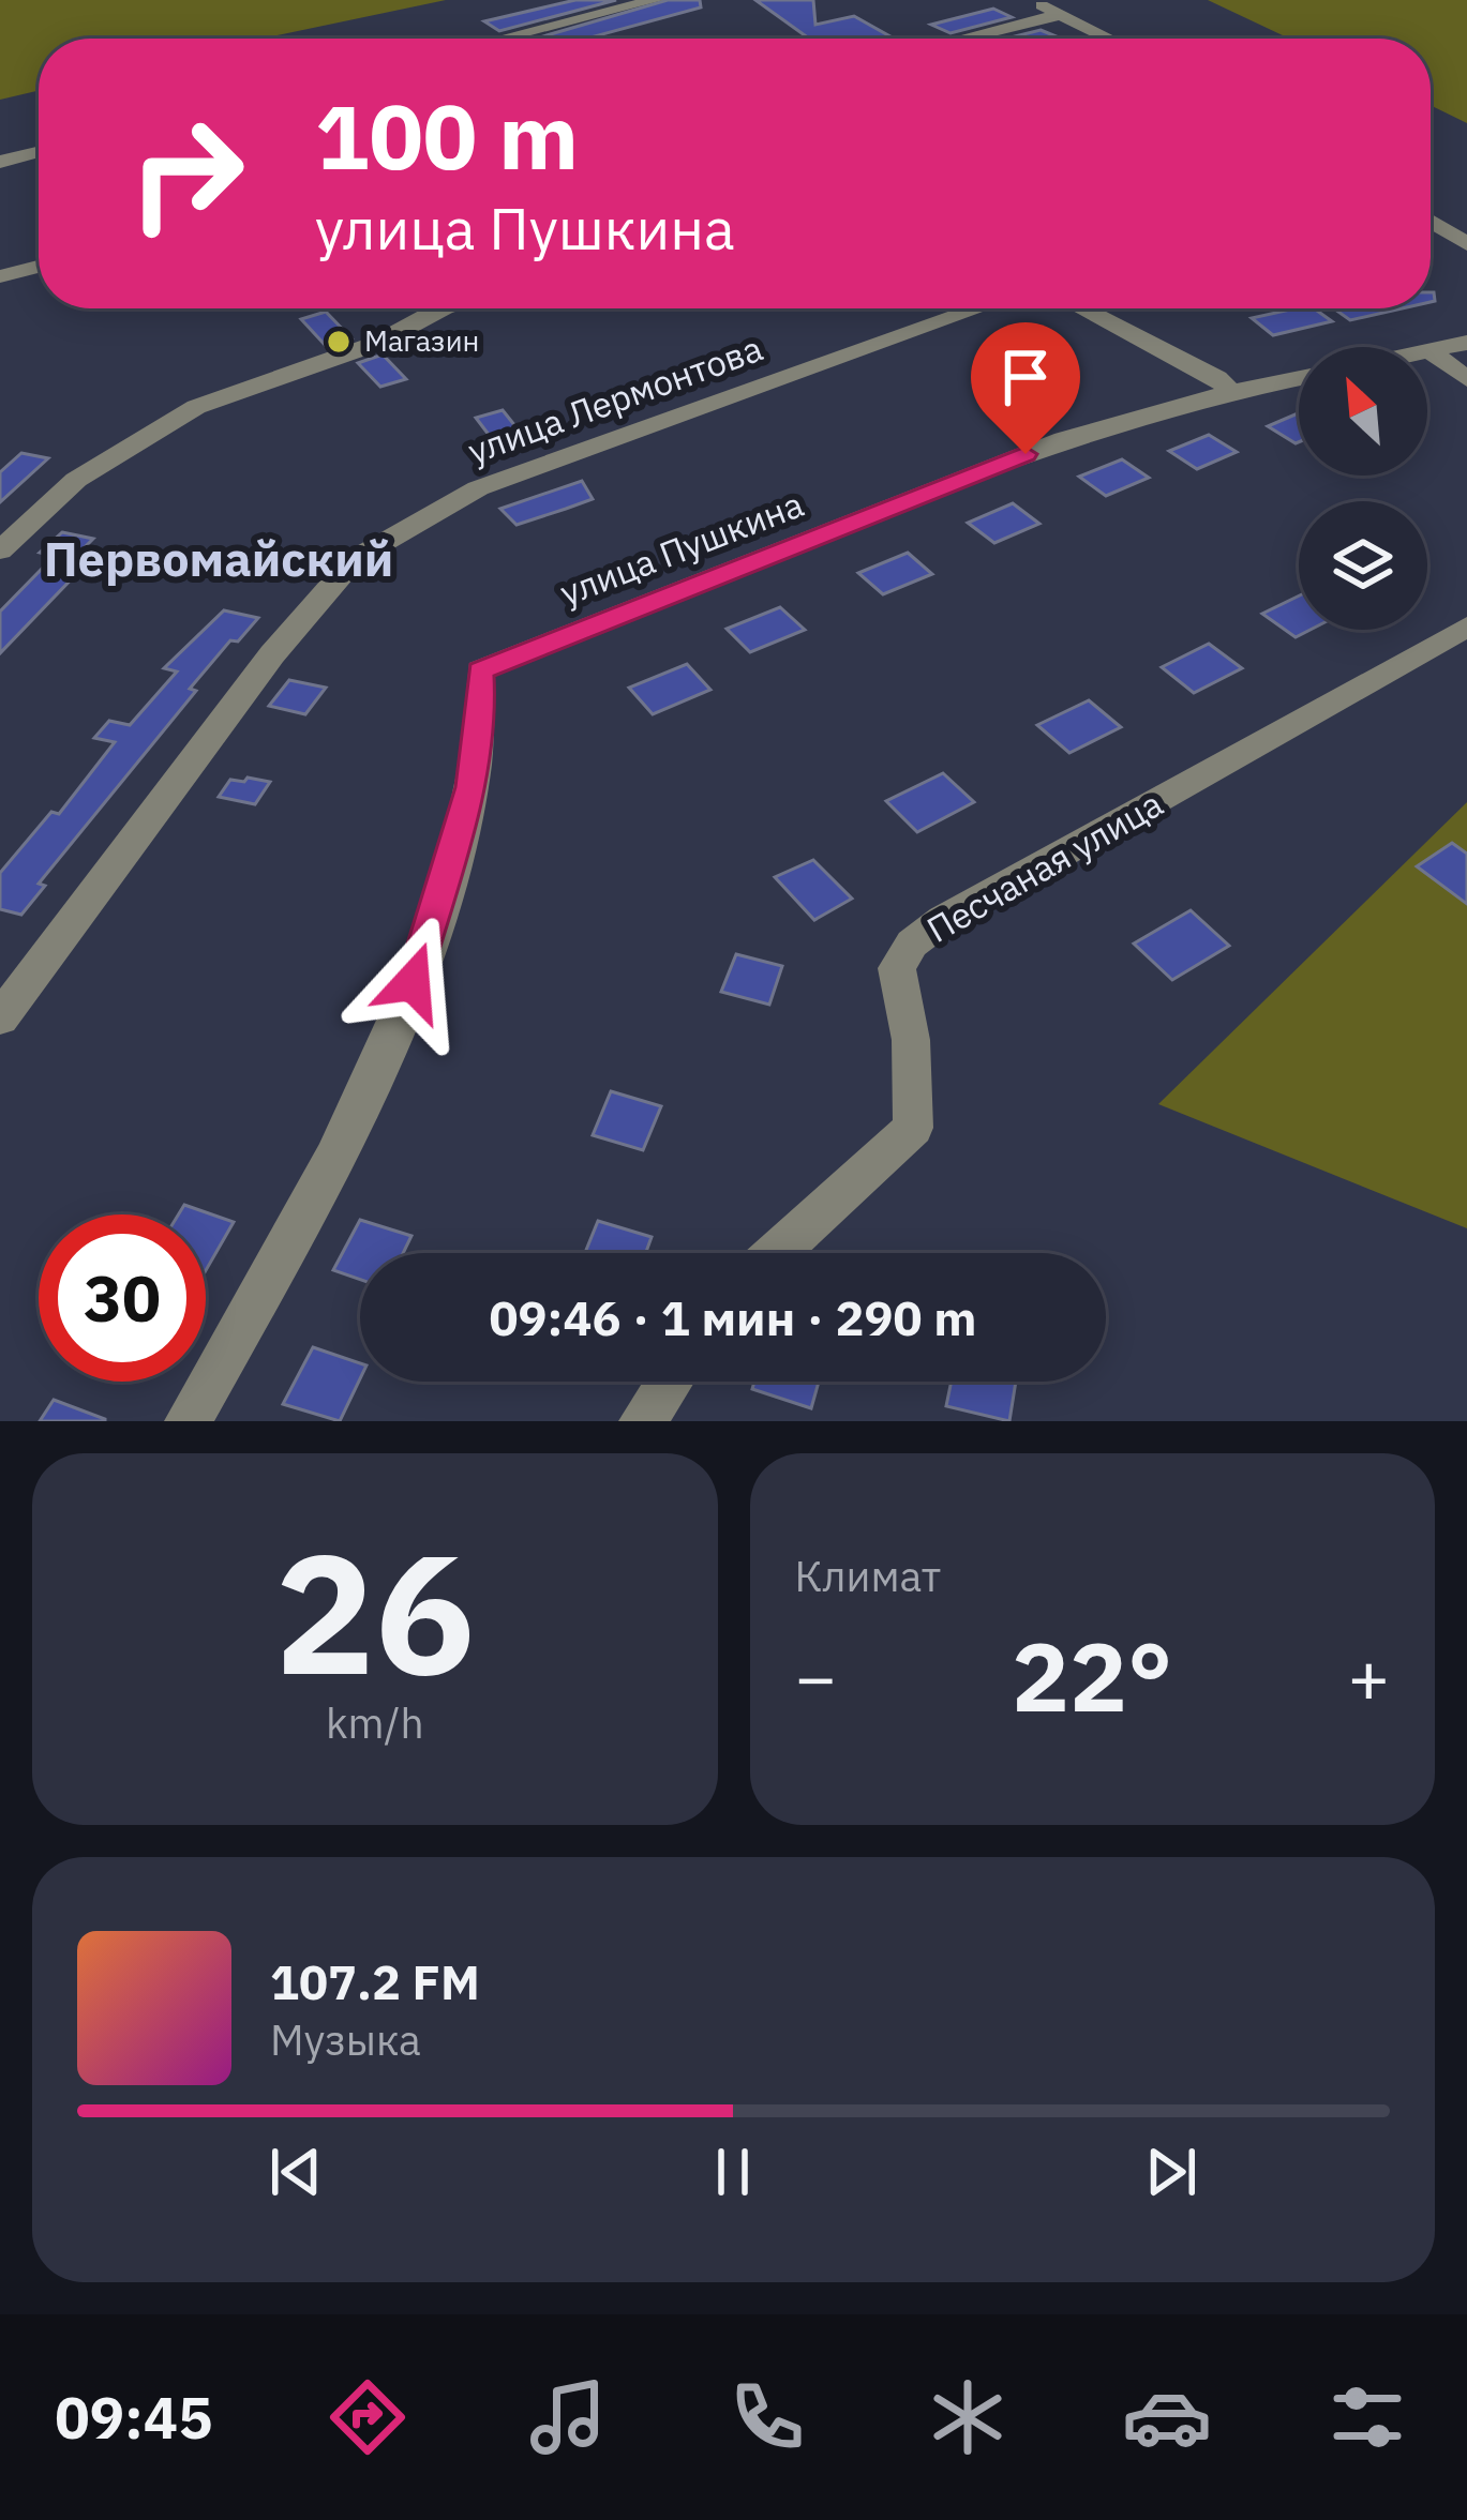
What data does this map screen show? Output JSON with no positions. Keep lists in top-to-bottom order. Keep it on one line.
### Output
{"streets":{"street":["улица Лермонтова","улица Пушкина","Песчаная улица"]},"districts":["Первомайский"],"places":["Магазин"],"north":"top left","page":{"turn":["100 m","улица Пушкина"],"limit":"30","trip":"09:46 · 1 мин · 290 m","tile":[["26","km/h"],"Климат"],"heat":["−","22°","+"],"song":["107.2 FM","Музыка"],"tabs":"09:45"}}
